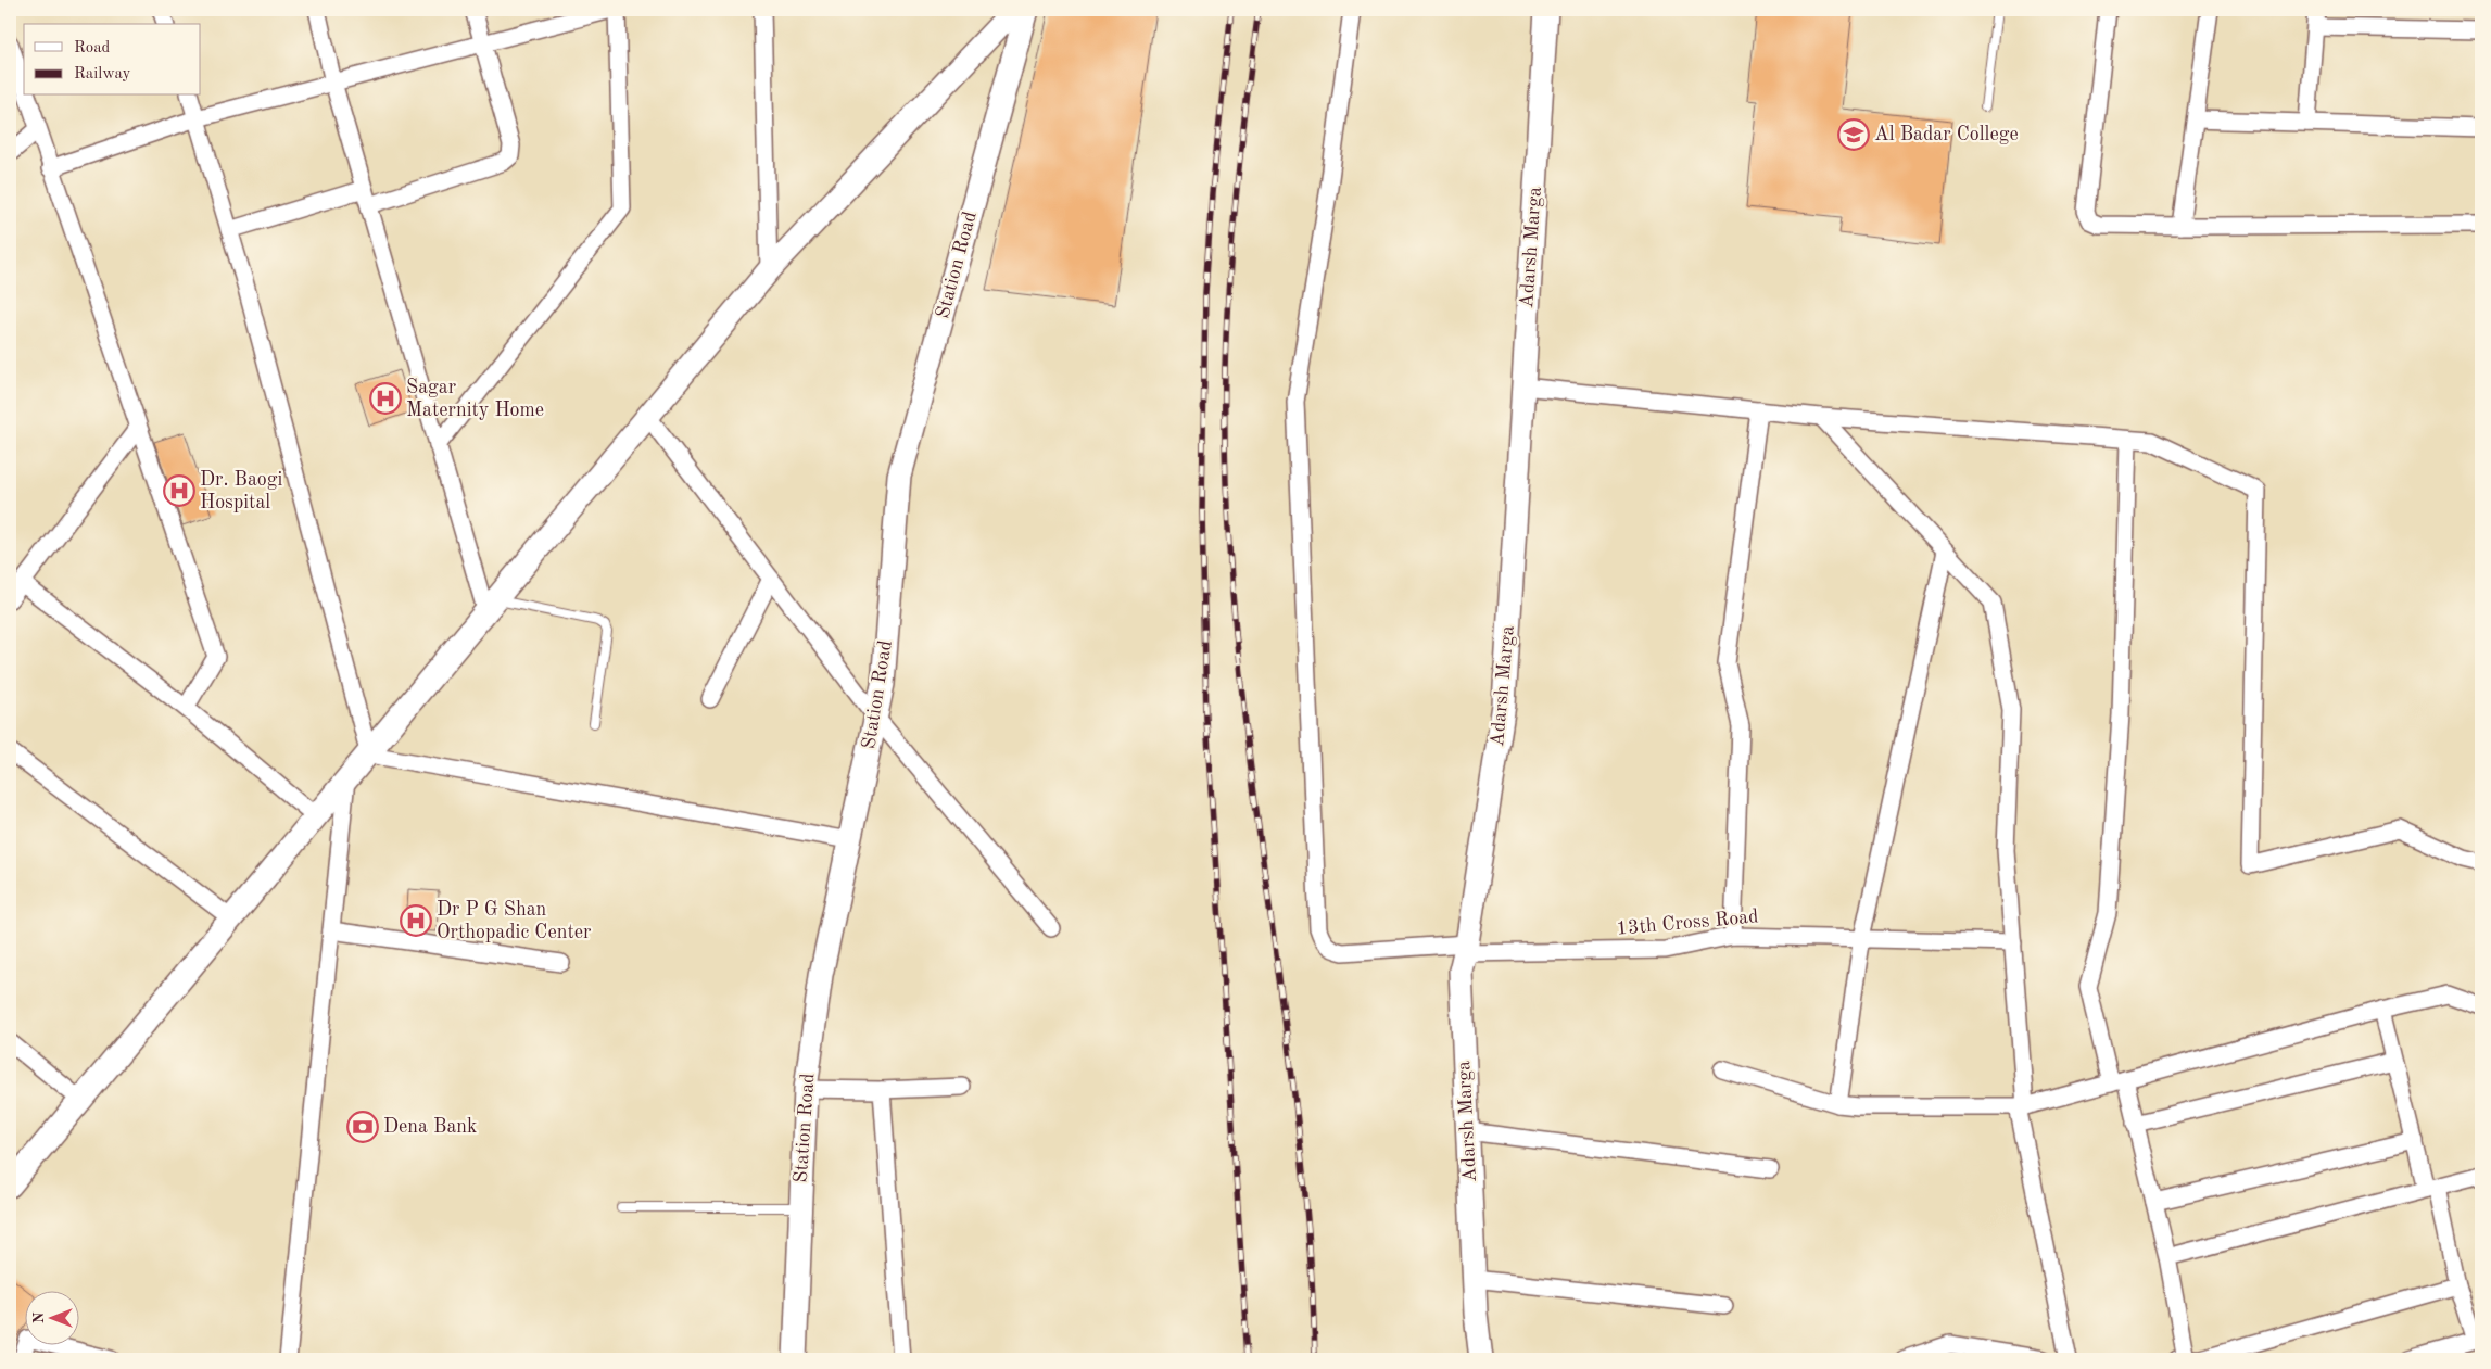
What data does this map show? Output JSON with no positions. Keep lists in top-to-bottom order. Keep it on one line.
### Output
{"streets":{"main road":["Adarsh Marga","Station Road"],"street":["13th Cross Road"]},"crossings":[["Adarsh Marga","13th Cross Road"]],"places":{"school or university":["Al Badar College"],"hospital":["Sagar Maternity Home","Dr. Baogi Hospital","Dr P G Shan Orthopadic Center"],"bank":["Dena Bank"]},"legend":["Road","Railway"],"north":"left"}
